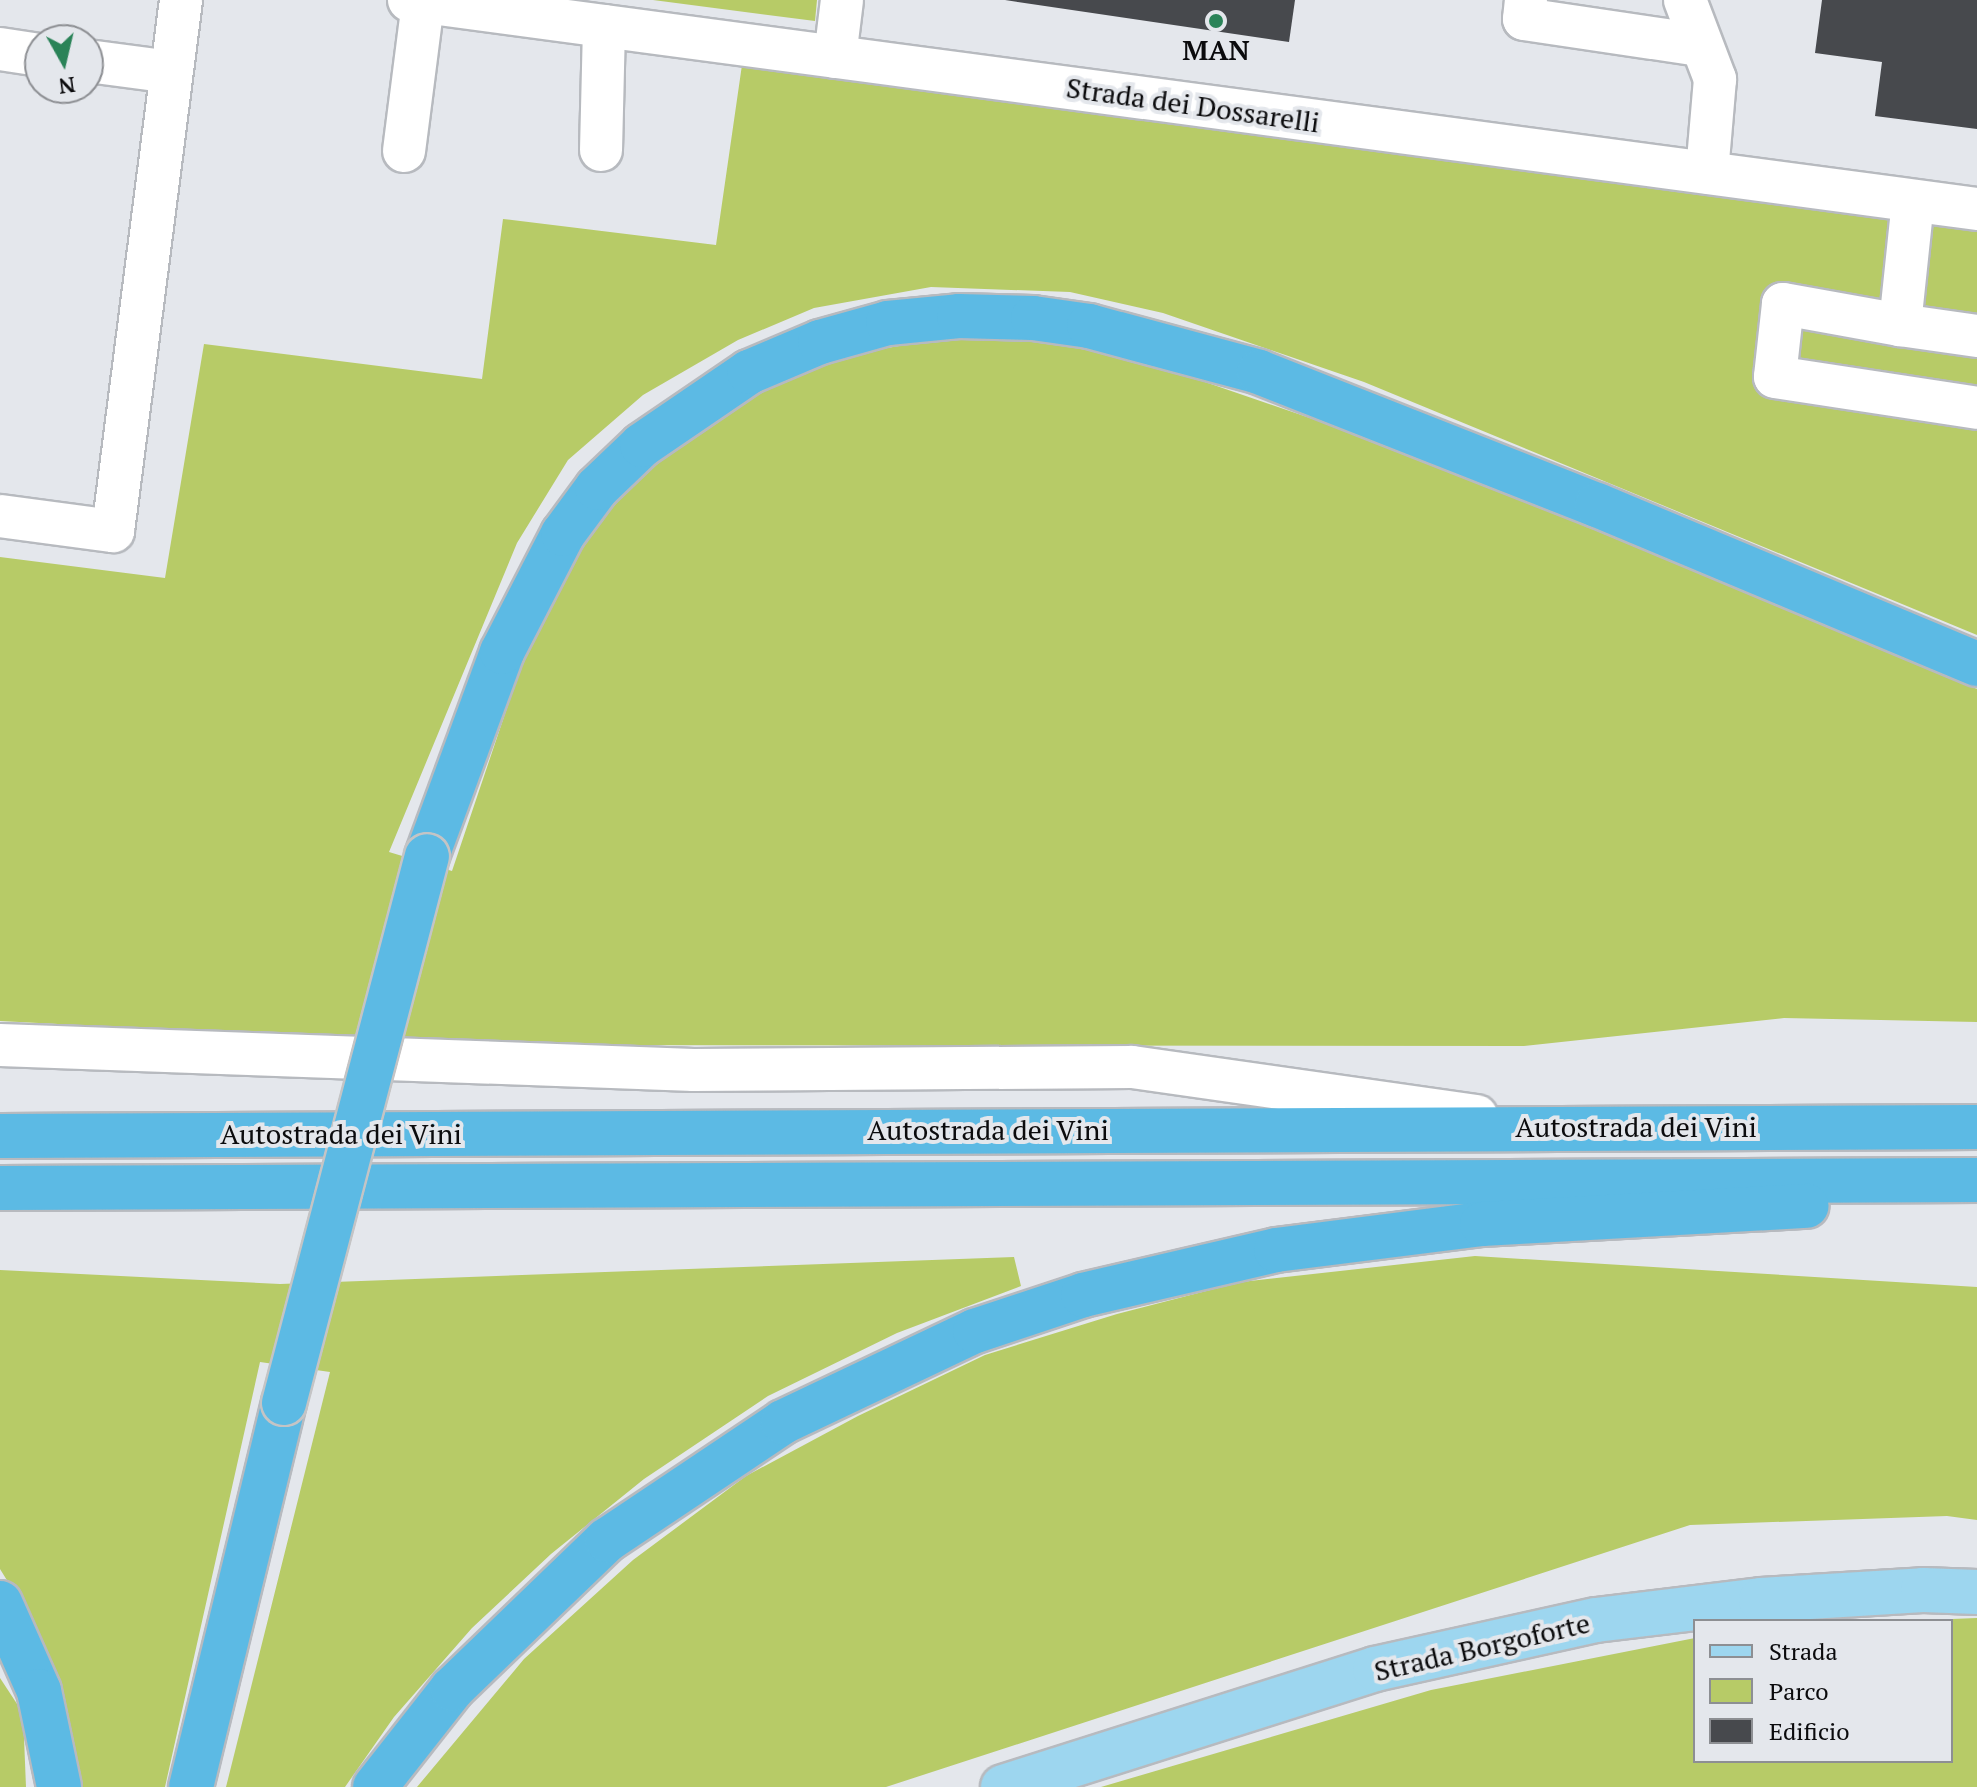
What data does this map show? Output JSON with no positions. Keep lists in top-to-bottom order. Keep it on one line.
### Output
{"streets":{"highway":["Autostrada dei Vini"],"main road":["Strada Borgoforte"],"street":["Strada dei Dossarelli"]},"places":["MAN"],"legend":["Strada","Parco","Edificio"],"north":"bottom"}
